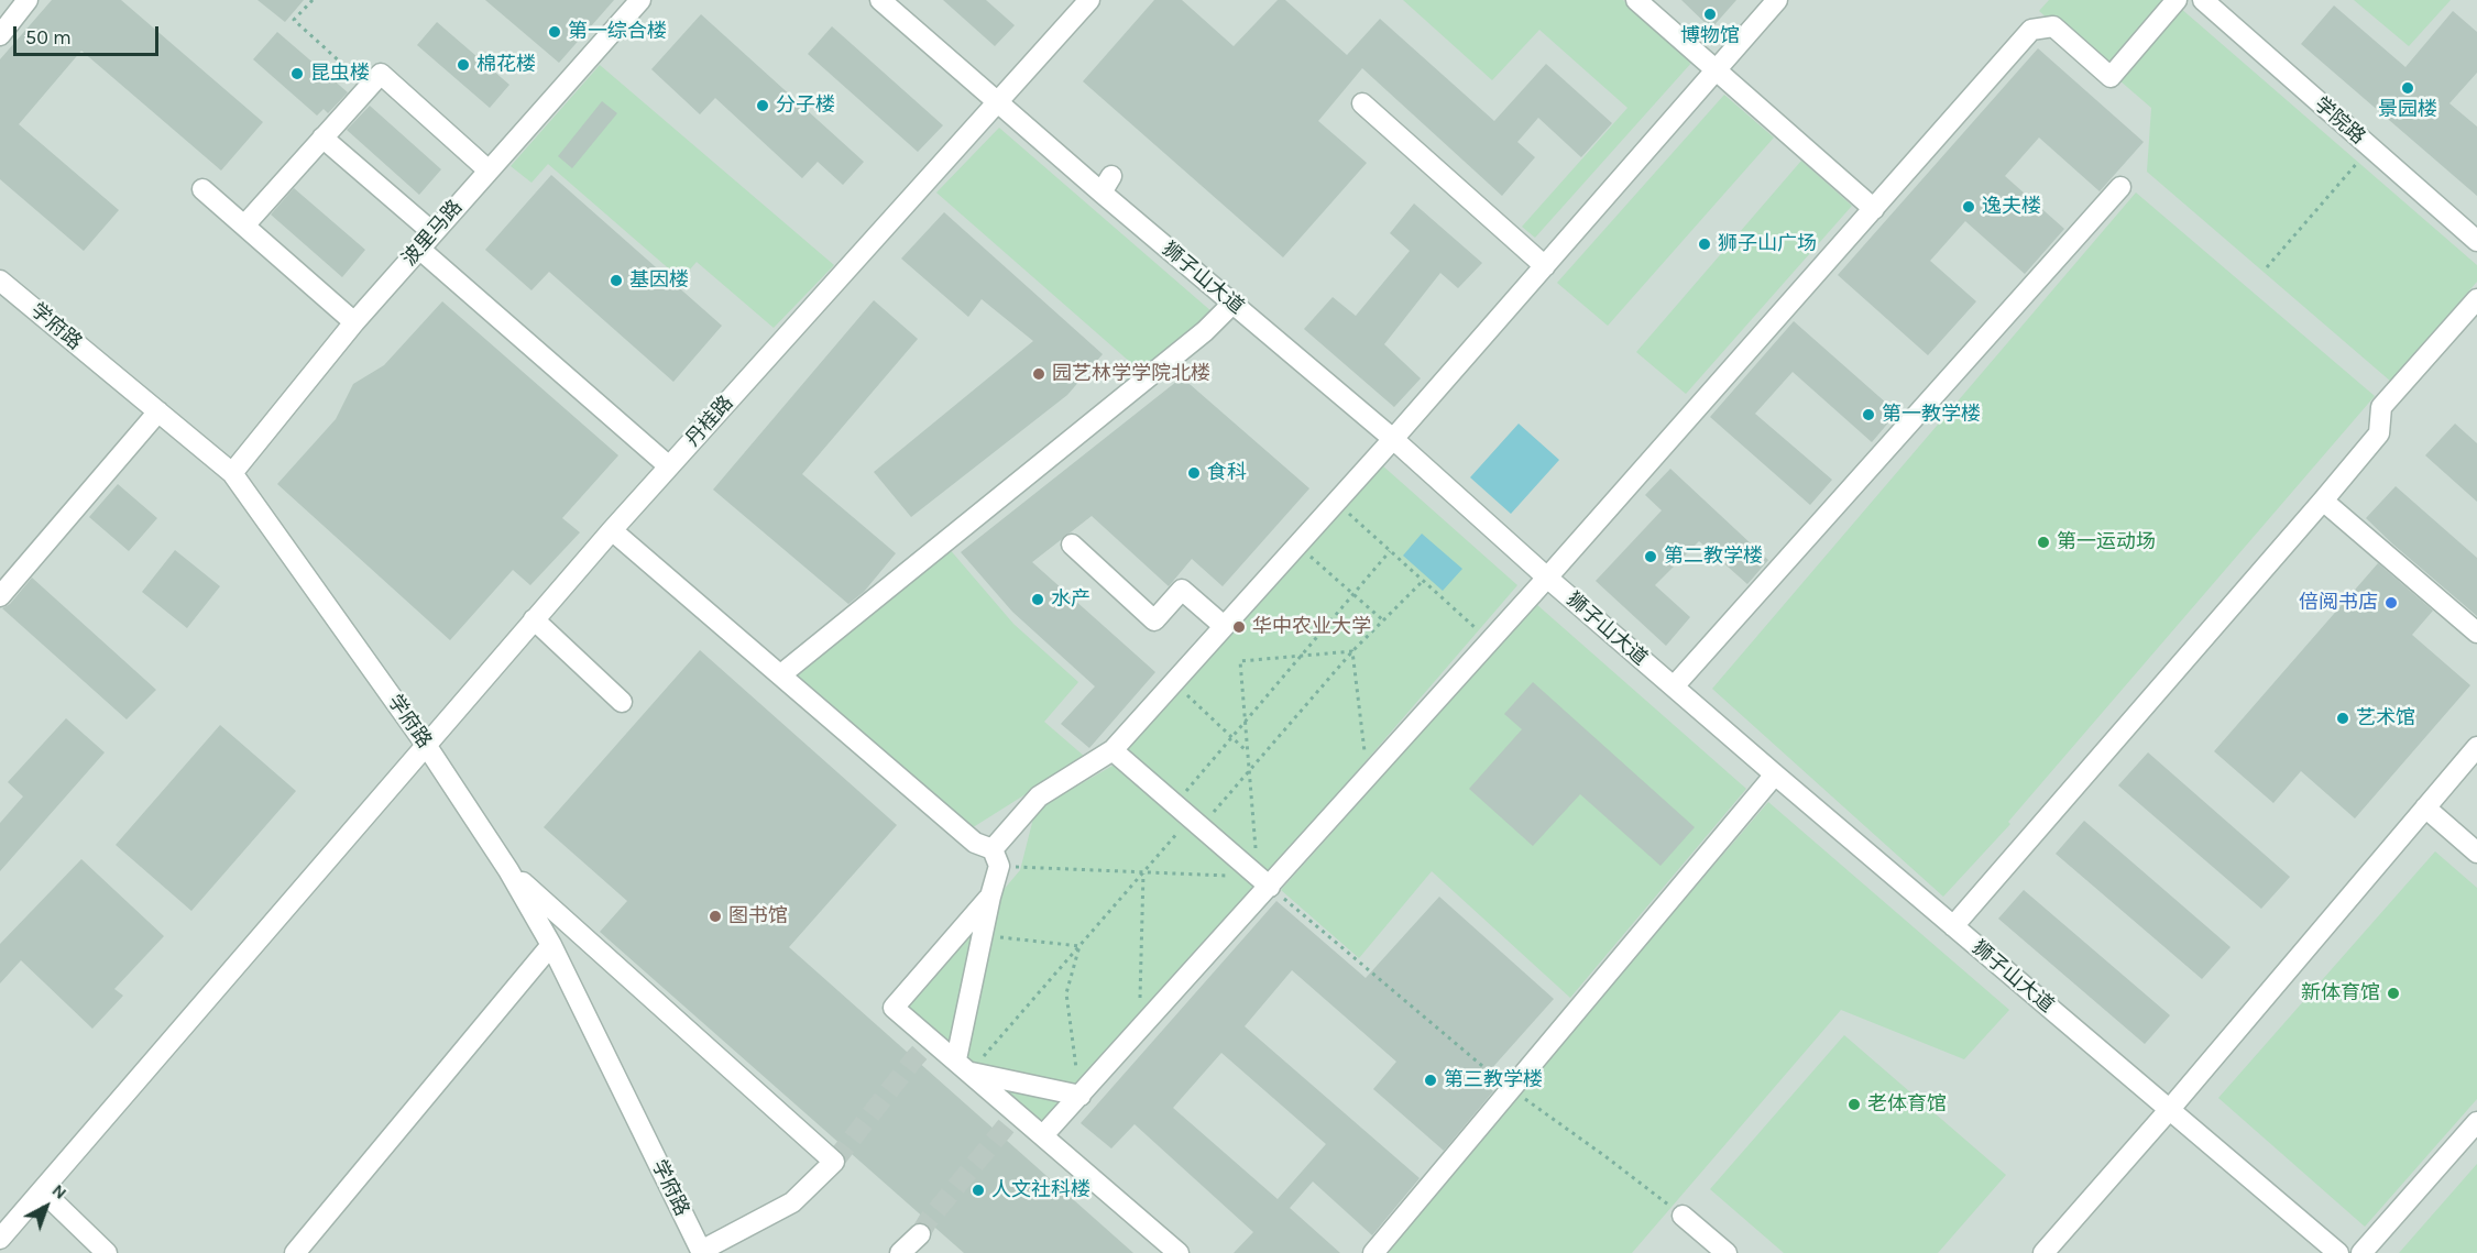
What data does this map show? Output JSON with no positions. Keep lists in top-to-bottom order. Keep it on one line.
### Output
{"streets":{"street":["学院路","波里马路","狮子山大道","学府路","丹桂路"]},"crossings":[["波里马路","学府路"],["狮子山大道","丹桂路"],["学府路","丹桂路"]],"places":["博物馆","第一综合楼","棉花楼","昆虫楼","景园楼","分子楼","逸夫楼","狮子山广场","基因楼","园艺林学学院北楼","第一教学楼","食科","第一运动场","第二教学楼","水产","倍阅书店","华中农业大学","艺术馆","图书馆","新体育馆","第三教学楼","老体育馆","人文社科楼"],"scale_bar":"50 m","north":"top right"}
